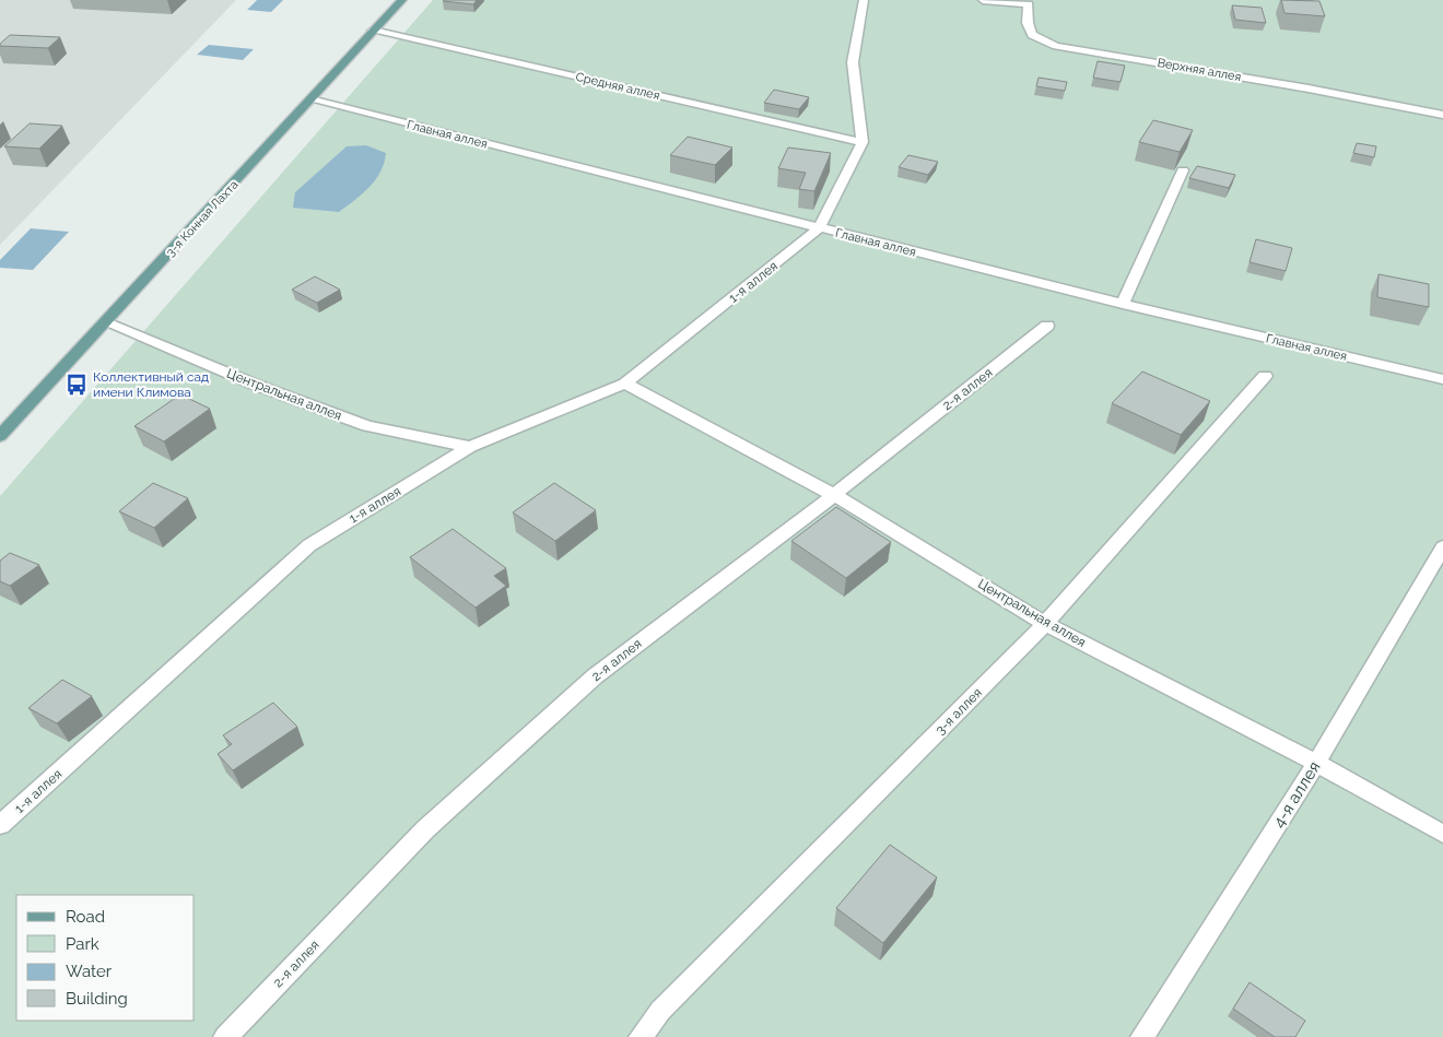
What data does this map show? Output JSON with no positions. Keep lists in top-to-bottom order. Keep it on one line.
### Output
{"streets":{"main road":["3-я Конная Лахта"],"street":["Верхняя аллея","Средняя аллея","Главная аллея","1-я аллея","2-я аллея","Центральная аллея","3-я аллея","4-я аллея"]},"crossings":[["Средняя аллея","3-я Конная Лахта"],["Главная аллея","3-я Конная Лахта"],["Главная аллея","1-я аллея"],["3-я Конная Лахта","Центральная аллея"],["1-я аллея","Центральная аллея"],["2-я аллея","Центральная аллея"],["Центральная аллея","3-я аллея"],["Центральная аллея","4-я аллея"]],"places":{"bus stop":["Коллективный сад имени Климова"]},"legend":["Road","Park","Water","Building"]}
